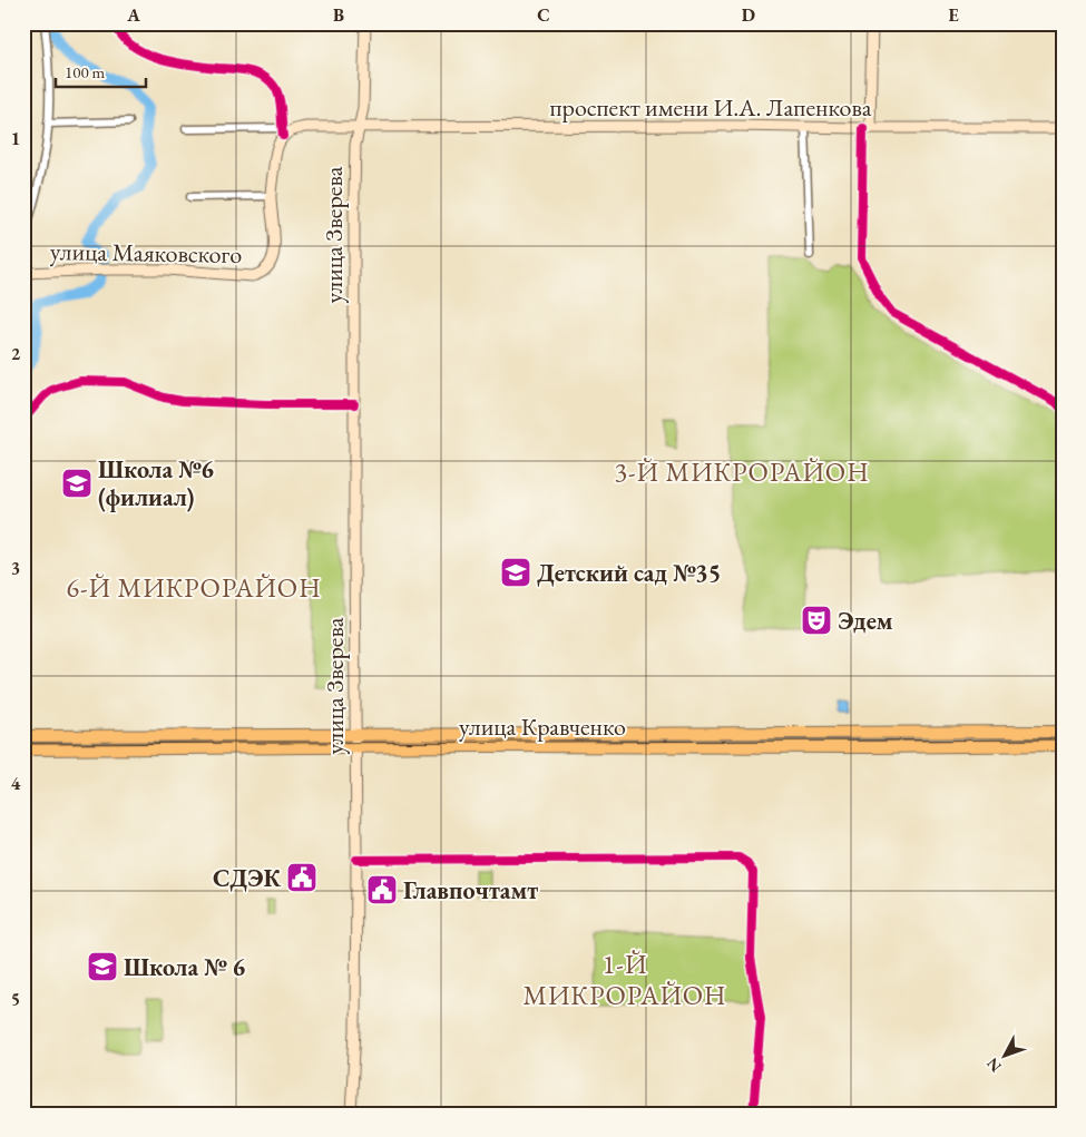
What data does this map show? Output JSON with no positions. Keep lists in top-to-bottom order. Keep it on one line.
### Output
{"streets":{"main road":["проспект имени И.А. Лапенкова","улица Зверева","улица Маяковского","улица Кравченко"]},"crossings":[["проспект имени И.А. Лапенкова","улица Зверева"],["улица Зверева","улица Кравченко"]],"districts":["3-Й МИКРОРАЙОН","6-Й МИКРОРАЙОН","1-Й МИКРОРАЙОН"],"places":{"school or university":["Школа №6 (филиал)","Детский сад №35","Школа № 6"],"theatre":["Эдем"],"public building":["СДЭК","Главпочтамт"]},"scale_bar":"100 m","north":"bottom left","grid":{"columns":["A","B","C","D","E"],"rows":["1","2","3","4","5"]}}
